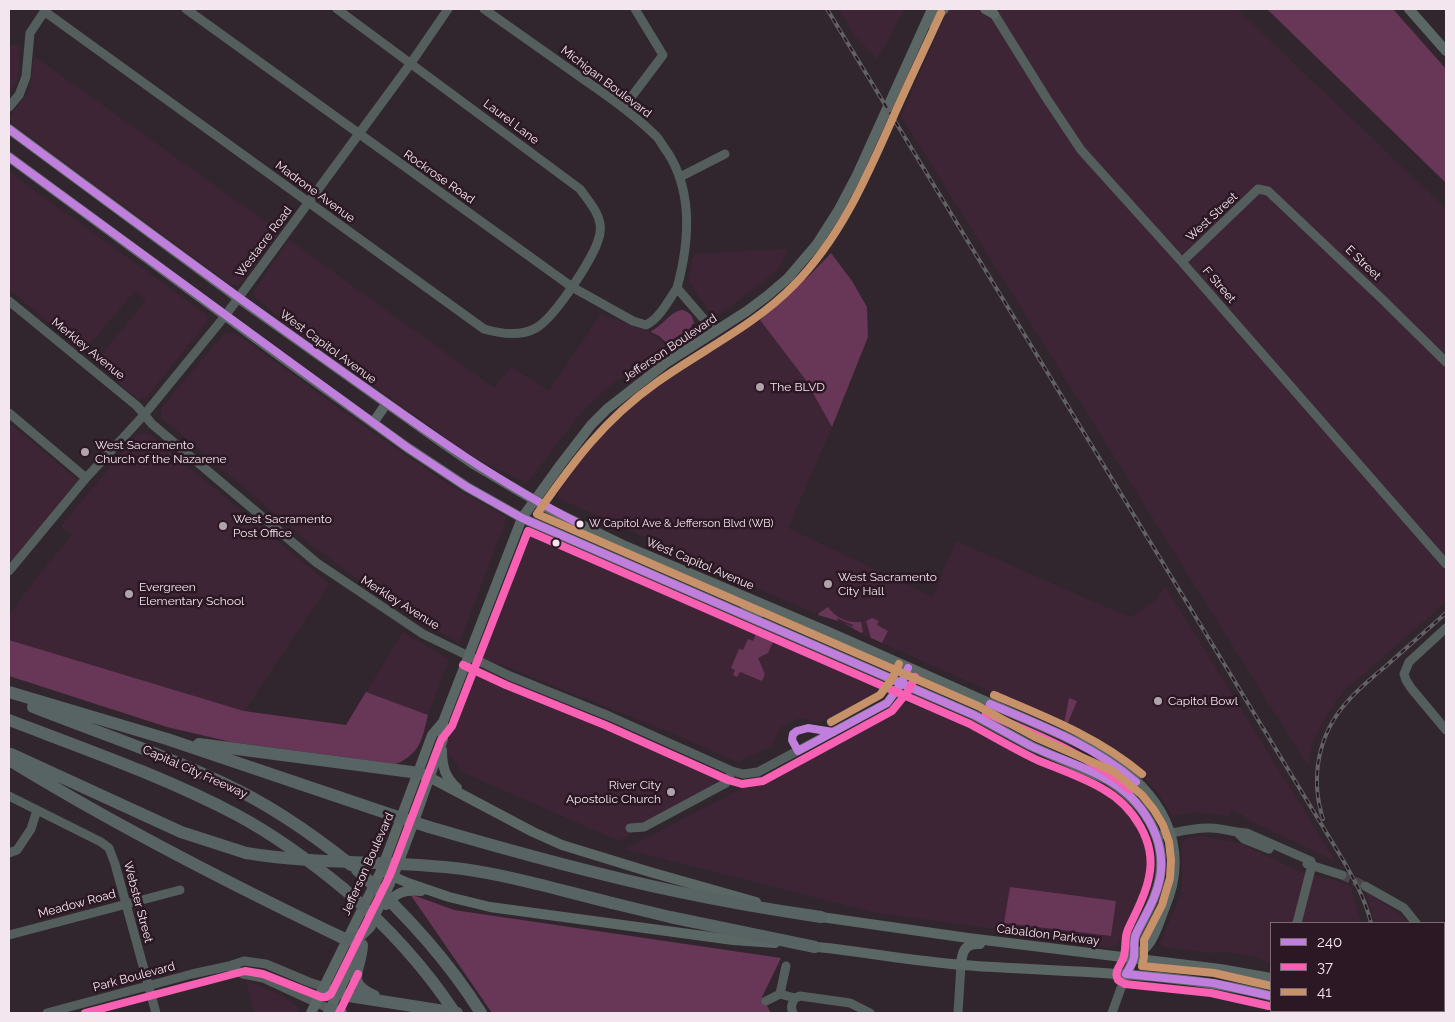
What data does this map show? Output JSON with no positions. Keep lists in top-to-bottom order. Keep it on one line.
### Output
{"streets":{"highway":["Capital City Freeway"],"main road":["West Capitol Avenue","Jefferson Boulevard","Cabaldon Parkway"],"street":["Michigan Boulevard","Laurel Lane","Rockrose Road","Madrone Avenue","West Street","Westacre Road","E Street","F Street","Merkley Avenue","Webster Street","Meadow Road","Park Boulevard"]},"crossings":[["Michigan Boulevard","Rockrose Road"],["Laurel Lane","Rockrose Road"],["Laurel Lane","Madrone Avenue"],["Laurel Lane","Westacre Road"],["Rockrose Road","Madrone Avenue"],["Rockrose Road","Westacre Road"],["Madrone Avenue","Westacre Road"],["West Street","E Street"],["West Street","F Street"],["Westacre Road","West Capitol Avenue"],["Westacre Road","Merkley Avenue"],["West Capitol Avenue","Jefferson Boulevard"],["West Capitol Avenue","Merkley Avenue"],["West Capitol Avenue","Cabaldon Parkway"],["Jefferson Boulevard","Merkley Avenue"],["Jefferson Boulevard","Park Boulevard"],["Webster Street","Meadow Road"],["Webster Street","Park Boulevard"]],"places":["The BLVD","West Sacramento Church of the Nazarene","W Capitol Ave & Jefferson Blvd (WB)","West Sacramento Post Office","West Sacramento City Hall","Evergreen Elementary School","Capitol Bowl","River City Apostolic Church"],"lines":["transit line 41","transit line 240","transit line 37"],"legend":["240","37","41"]}
